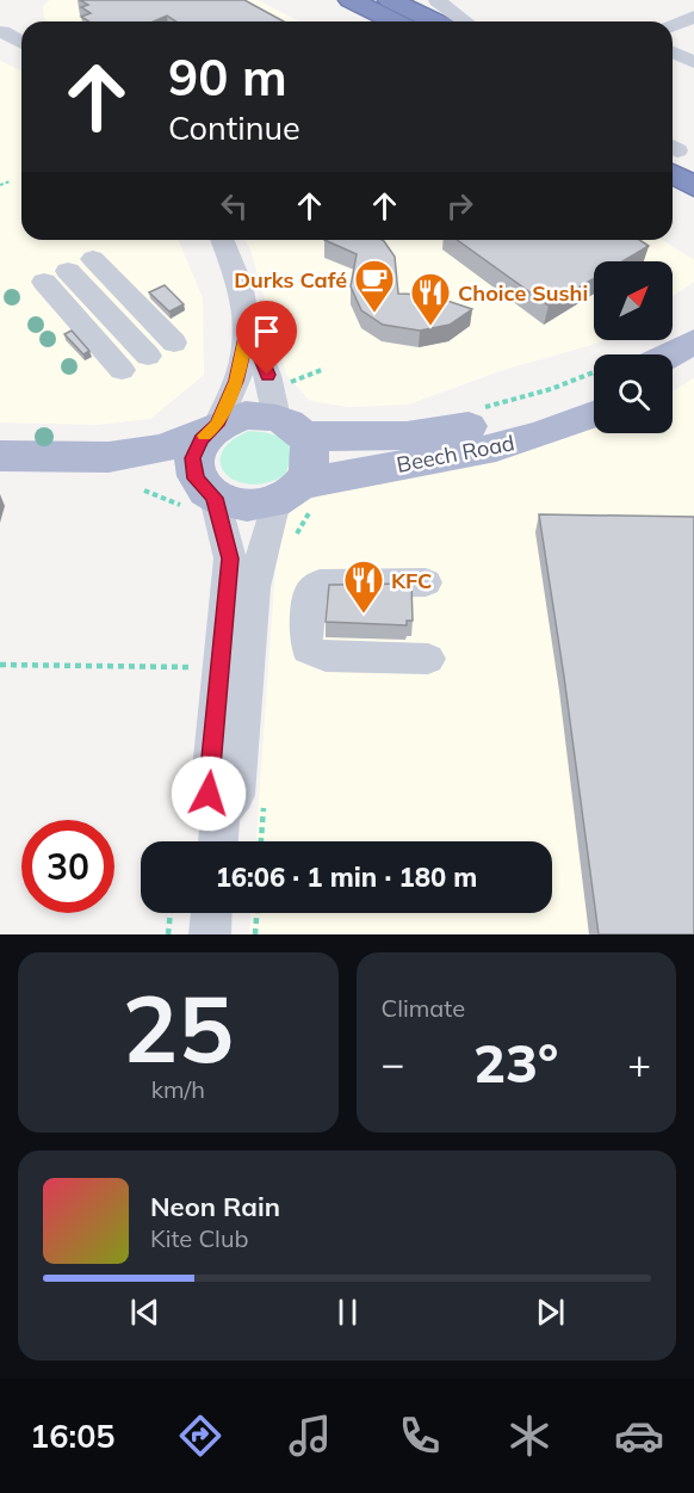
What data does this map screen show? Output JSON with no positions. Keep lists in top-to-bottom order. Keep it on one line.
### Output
{"streets":{"main road":["Beech Road"]},"places":{"cafe":["Durks Café"],"restaurant":["Choice Sushi","KFC"]},"north":"top right","page":{"turn":["90 m","Continue"],"limit":"30","trip":"16:06 · 1 min · 180 m","tile":[["25","km/h"],"Climate"],"heat":["−","23°","+"],"song":["Neon Rain","Kite Club"],"tabs":"16:05"}}
